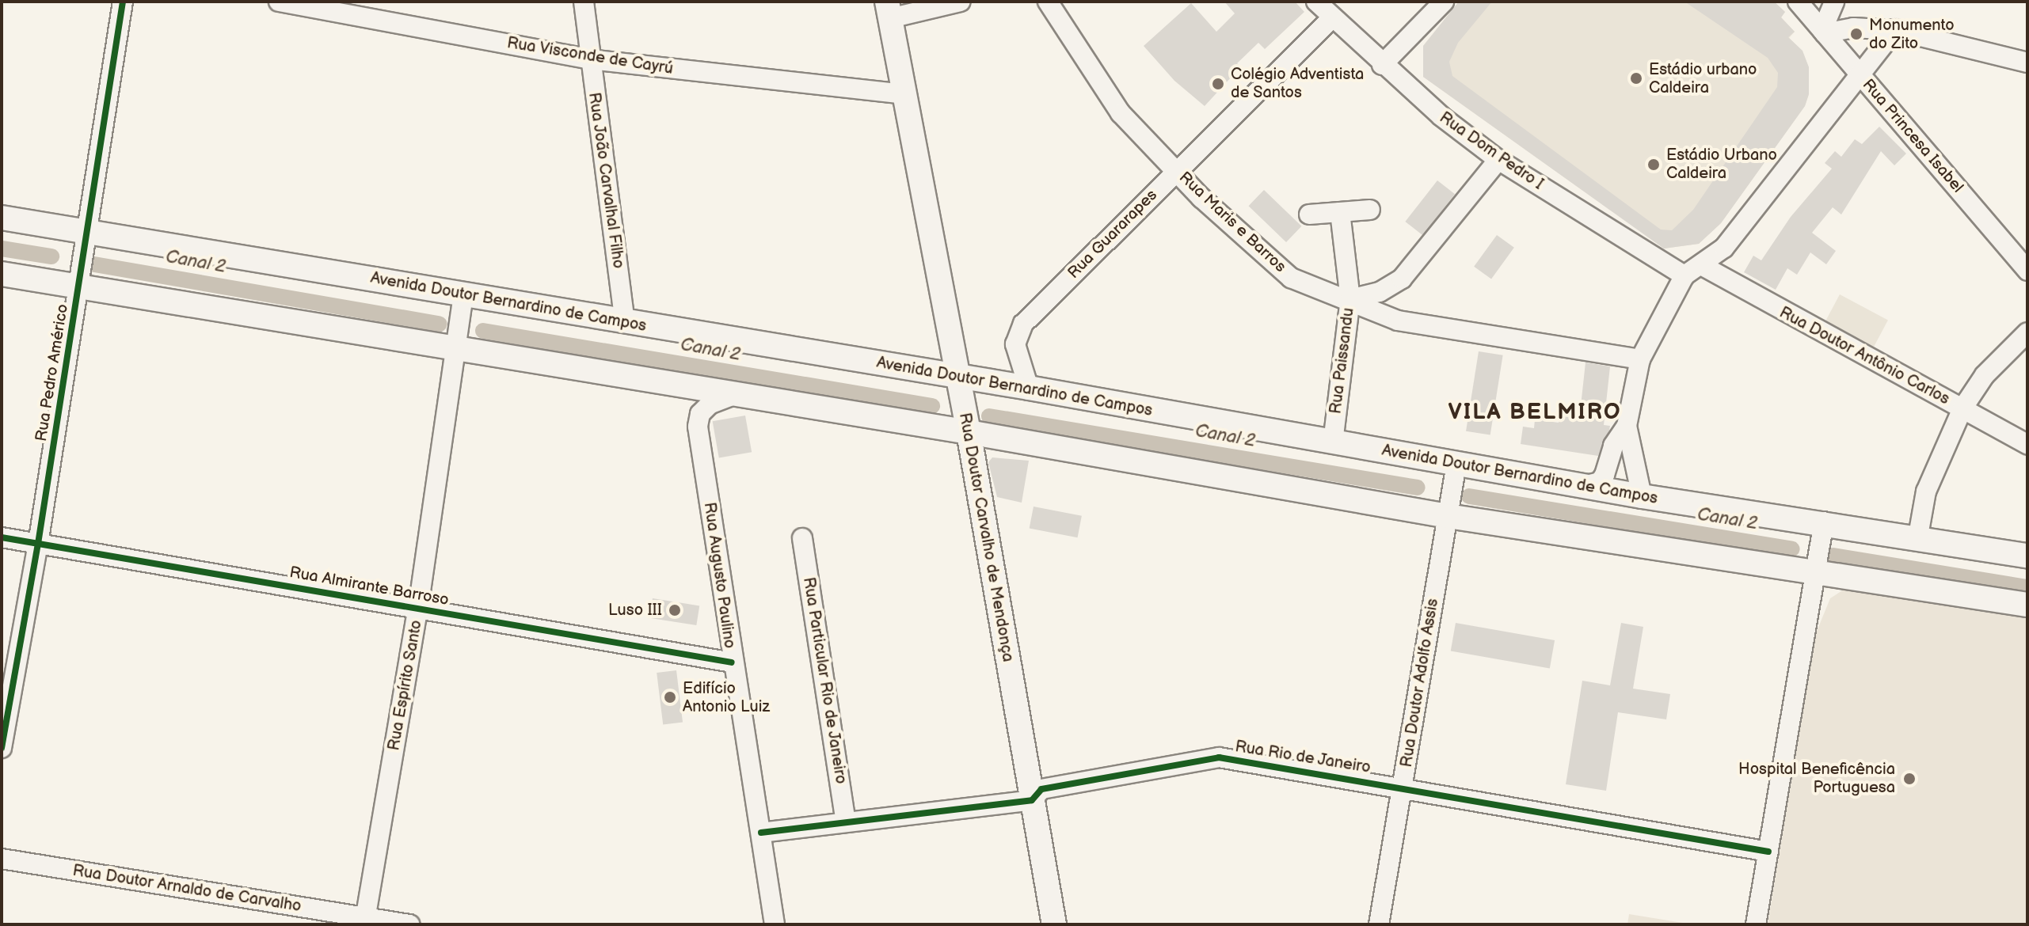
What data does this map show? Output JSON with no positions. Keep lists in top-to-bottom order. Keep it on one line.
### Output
{"streets":{"main road":["Avenida Doutor Bernardino de Campos","Rua Doutor Carvalho de Mendonça"],"street":["Rua Visconde de Cayrú","Rua Princesa Isabel","Rua Dom Pedro I","Rua João Carvalhal Filho","Rua Maris e Barros","Rua Guararapes","Rua Doutor Antônio Carlos","Rua Paissandu","Rua Pedro Américo","Rua Augusto Paulino","Rua Almirante Barroso","Rua Particular Rio de Janeiro","Rua Doutor Adolfo Assis","Rua Espírito Santo","Rua Rio de Janeiro","Rua Doutor Arnaldo de Carvalho"]},"crossings":[["Rua Visconde de Cayrú","Rua João Carvalhal Filho"],["Rua Visconde de Cayrú","Rua Doutor Carvalho de Mendonça"],["Rua Dom Pedro I","Rua Guararapes"],["Rua Dom Pedro I","Rua Paissandu"],["Rua João Carvalhal Filho","Avenida Doutor Bernardino de Campos"],["Rua Maris e Barros","Rua Guararapes"],["Rua Maris e Barros","Rua Paissandu"],["Rua Guararapes","Avenida Doutor Bernardino de Campos"],["Avenida Doutor Bernardino de Campos","Rua Paissandu"],["Avenida Doutor Bernardino de Campos","Rua Pedro Américo"],["Avenida Doutor Bernardino de Campos","Rua Doutor Carvalho de Mendonça"],["Avenida Doutor Bernardino de Campos","Rua Doutor Adolfo Assis"],["Avenida Doutor Bernardino de Campos","Rua Espírito Santo"],["Rua Pedro Américo","Rua Almirante Barroso"],["Rua Doutor Carvalho de Mendonça","Rua Rio de Janeiro"],["Rua Augusto Paulino","Rua Almirante Barroso"],["Rua Augusto Paulino","Rua Rio de Janeiro"],["Rua Almirante Barroso","Rua Espírito Santo"],["Rua Particular Rio de Janeiro","Rua Rio de Janeiro"],["Rua Doutor Adolfo Assis","Rua Rio de Janeiro"],["Rua Espírito Santo","Rua Doutor Arnaldo de Carvalho"]],"districts":["VILA BELMIRO"],"water":["Canal 2"],"places":["Monumento do Zito","Estádio urbano Caldeira","Colégio Adventista de Santos","Estádio Urbano Caldeira","Luso III","Edifício Antonio Luiz","Hospital Beneficência Portuguesa"]}
